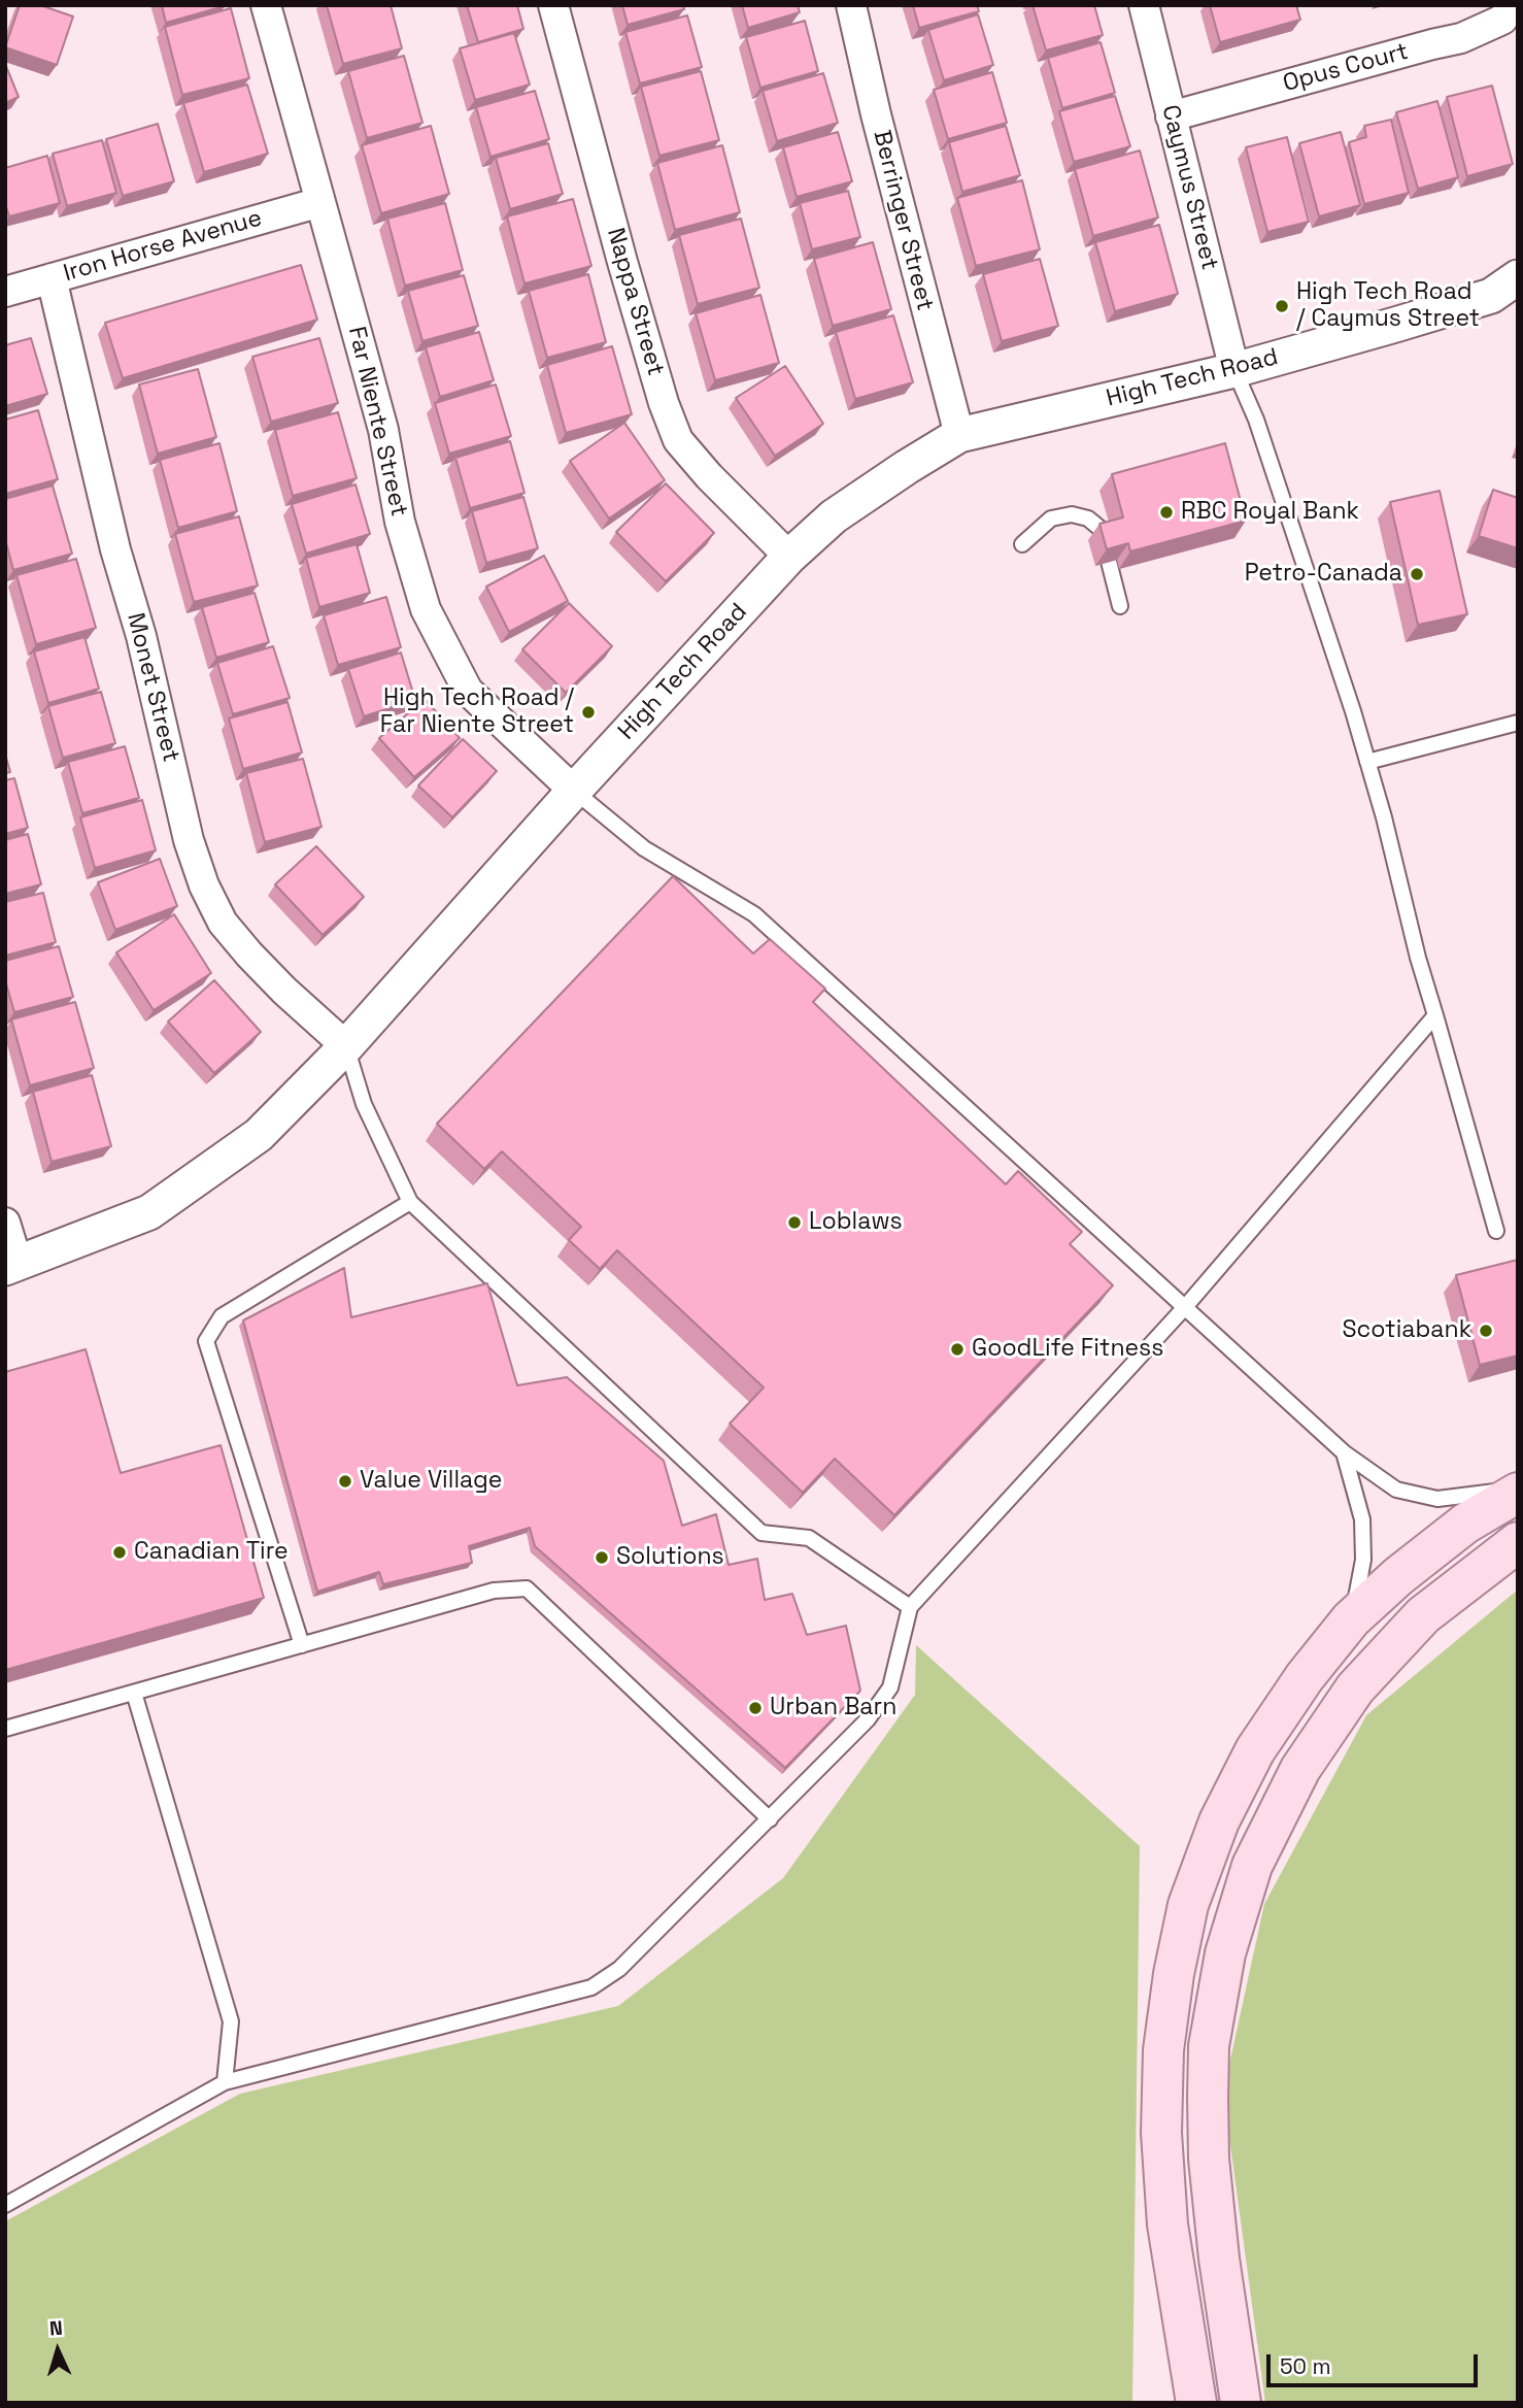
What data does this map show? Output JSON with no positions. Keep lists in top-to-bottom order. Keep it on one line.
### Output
{"streets":{"street":["Opus Court","Caymus Street","Berringer Street","Iron Horse Avenue","Nappa Street","High Tech Road","Far Niente Street","Monet Street"]},"crossings":[["Opus Court","Caymus Street"],["Caymus Street","High Tech Road"],["Berringer Street","High Tech Road"],["Iron Horse Avenue","Far Niente Street"],["Iron Horse Avenue","Monet Street"],["Nappa Street","High Tech Road"],["High Tech Road","Far Niente Street"],["High Tech Road","Monet Street"]],"places":["High Tech Road / Caymus Street","RBC Royal Bank","Petro-Canada","High Tech Road / Far Niente Street","Loblaws","Scotiabank","GoodLife Fitness","Value Village","Canadian Tire","Solutions","Urban Barn"],"scale_bar":"50 m","north":"top"}
